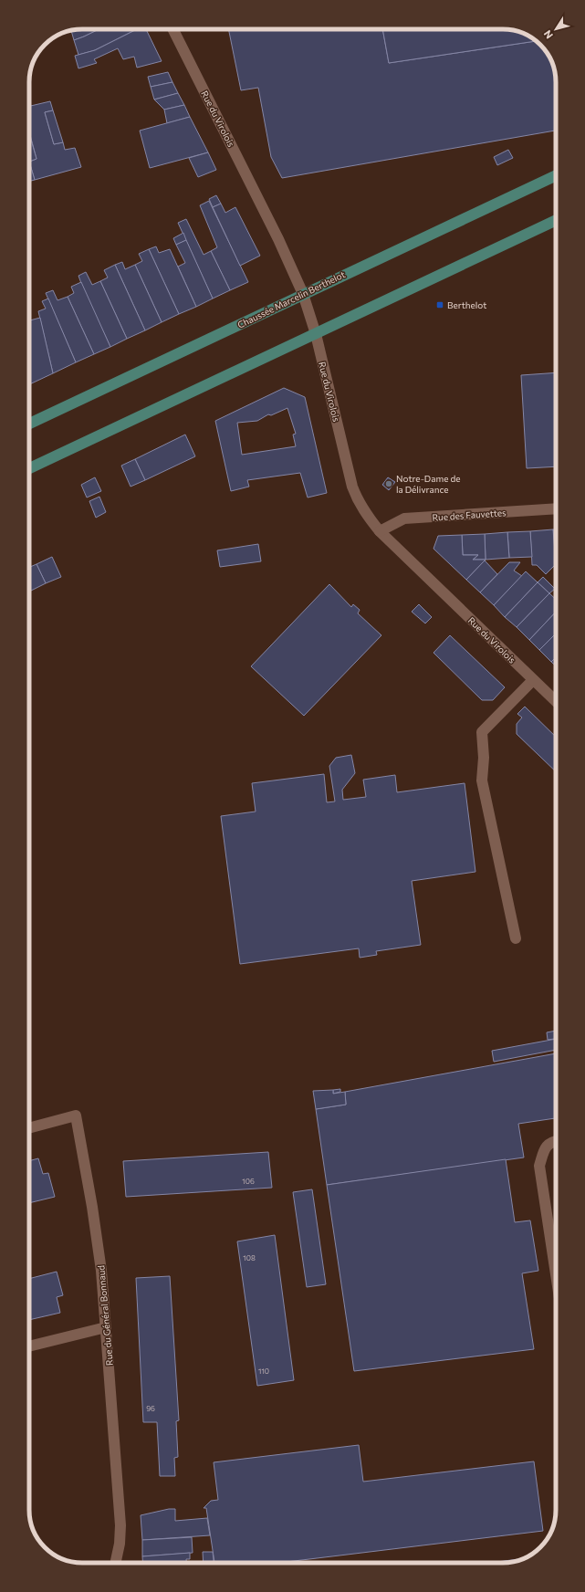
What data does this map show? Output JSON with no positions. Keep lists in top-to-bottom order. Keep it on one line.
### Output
{"streets":{"main road":["Chaussée Marcelin Berthelot"],"street":["Rue du Virolois","Rue des Fauvettes","Rue du Général Bonnaud"]},"crossings":[["Rue du Virolois","Chaussée Marcelin Berthelot"],["Rue du Virolois","Rue des Fauvettes"]],"places":{"transit":["Berthelot"],"other":["Notre-Dame de la Délivrance"]},"house_numbers":["106","108","110","96"],"north":"bottom left"}
